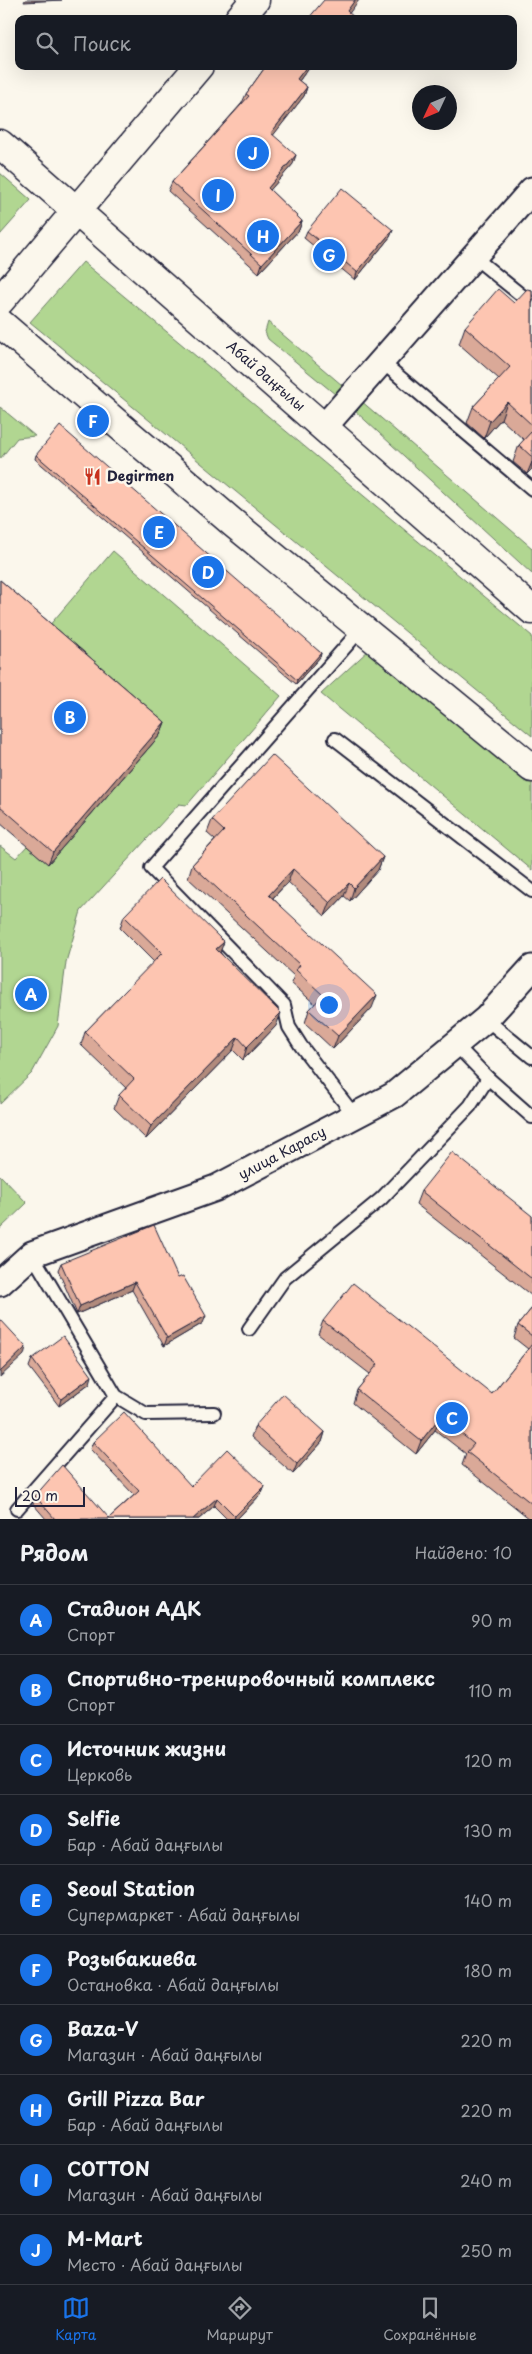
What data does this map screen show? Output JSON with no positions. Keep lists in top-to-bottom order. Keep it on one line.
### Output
{"streets":{"main road":["Абай даңғылы"],"street":["улица Карасу"]},"places":{"restaurant":["Degirmen"]},"scale_bar":"20 m","north":"bottom left","page":{"search":"Поиск","pins":["J","I","H","G","F","E","D","B","A","C"],"scale":"20 m","heading":["Рядом","Найдено: 10"],"list":[{"mark":"A","name":"Стадион АДК","note":"Спорт","value":"90 m"},{"mark":"B","name":"Спортивно-тренировочный комплекс","note":"Спорт","value":"110 m"},{"mark":"C","name":"Источник жизни","note":"Церковь","value":"120 m"},{"mark":"D","name":"Selfie","note":"Бар · Абай даңғылы","value":"130 m"},{"mark":"E","name":"Seoul Station","note":"Супермаркет · Абай даңғылы","value":"140 m"},{"mark":"F","name":"Розыбакиева","note":"Остановка · Абай даңғылы","value":"180 m"},{"mark":"G","name":"Baza-V","note":"Магазин · Абай даңғылы","value":"220 m"},{"mark":"H","name":"Grill Pizza Bar","note":"Бар · Абай даңғылы","value":"220 m"},{"mark":"I","name":"COTTON","note":"Магазин · Абай даңғылы","value":"240 m"},{"mark":"J","name":"M-Mart","note":"Место · Абай даңғылы","value":"250 m"}],"nav":["Карта","Маршрут","Сохранённые"]}}
